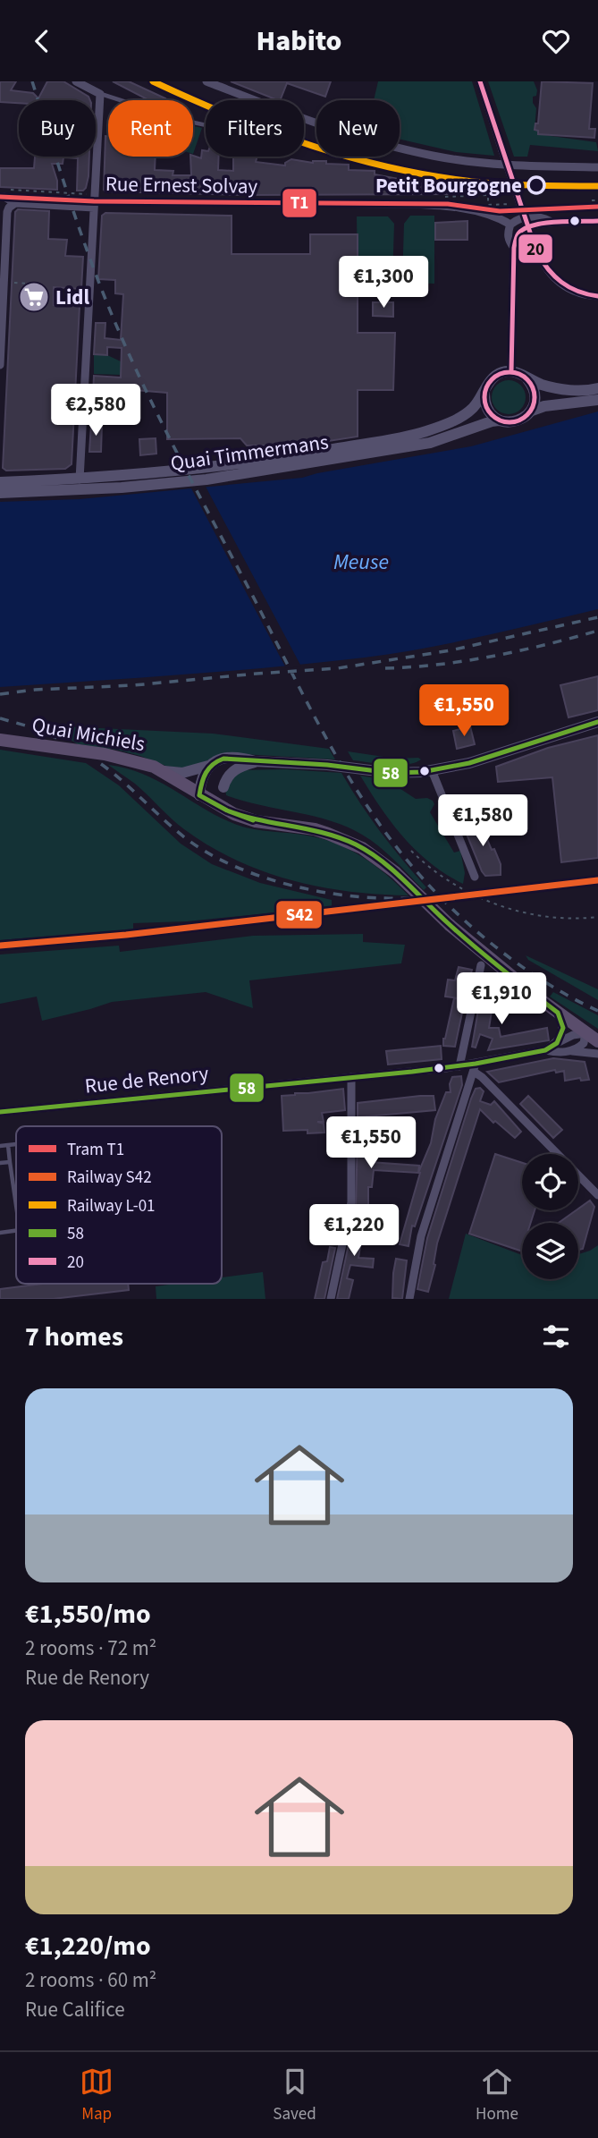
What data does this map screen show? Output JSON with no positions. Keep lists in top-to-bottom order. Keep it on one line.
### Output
{"streets":{"main road":["Quai Timmermans","Quai Michiels"],"street":["Rue Ernest Solvay","Rue de Renory"]},"water":["Meuse"],"places":{"other":["Petit Bourgogne"],"supermarket":["Lidl"]},"lines":["rail line L-01","transit line 20","tram line T1","transit line 58","rail line S42"],"legend":["Tram T1","Railway S42","Railway L-01","58","20"],"page":{"header":"Habito","chip":["Buy","Rent","Filters","New"],"price":["€1,300","€2,580","€1,550","€1,580","€1,910","€1,550","€1,220"],"heading":"7 homes","list":[{"name":"€1,550/mo","note":"2 rooms · 72 m² · Rue de Renory"},{"name":"€1,220/mo","note":"2 rooms · 60 m² · Rue Califice"}],"tabs":["Map","Saved","Home"]}}
